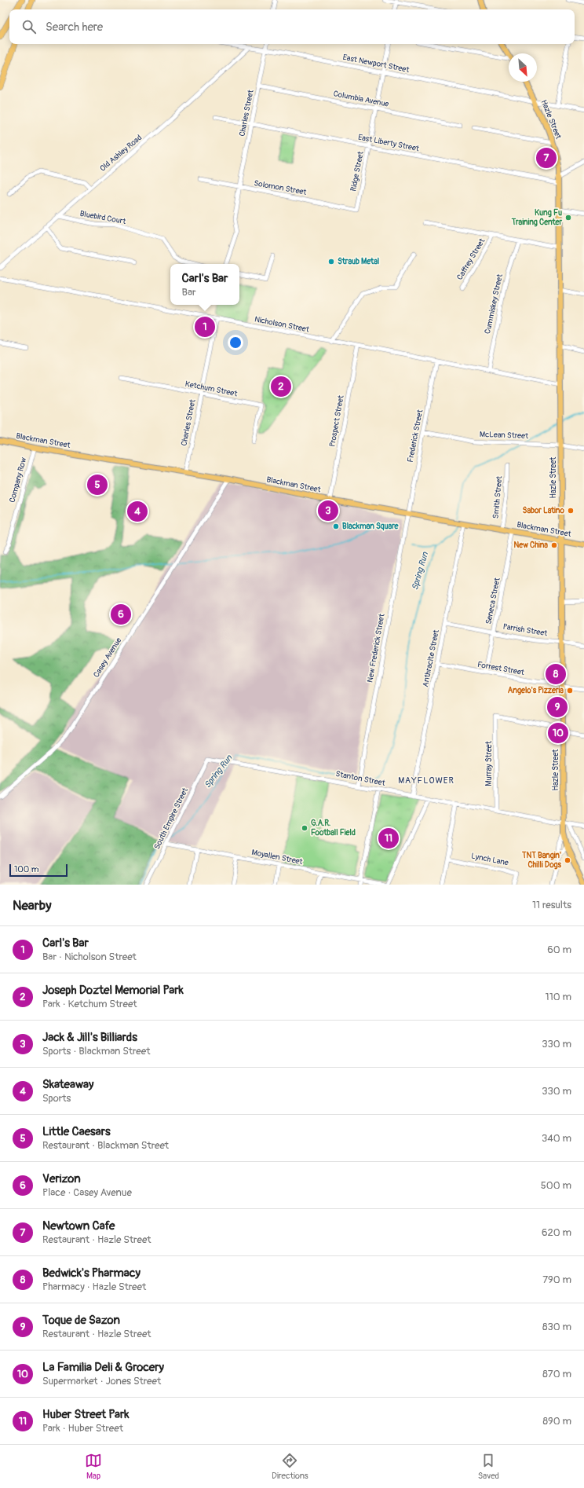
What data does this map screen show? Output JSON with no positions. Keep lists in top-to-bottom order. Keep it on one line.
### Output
{"streets":{"main road":["Hazle Street","Blackman Street"],"street":["East Newport Street","Columbia Avenue","Charles Street","East Liberty Street","Old Ashley Road","Ridge Street","Solomon Street","Bluebird Court","Caffrey Street","Cummiskey Street","Nicholson Street","Ketchum Street","Prospect Street","McLean Street","Frederick Street","Company Row","Smith Street","Seneca Street","Parrish Street","New Frederick Street","Casey Avenue","Anthracite Street","Forrest Street","Murray Street","Stanton Street","South Empire Street","Moyallen Street","Lynch Lane"]},"crossings":[["East Newport Street","Charles Street"],["East Newport Street","Hazle Street"],["East Newport Street","Old Ashley Road"],["East Newport Street","Ridge Street"],["Columbia Avenue","Charles Street"],["Columbia Avenue","Ridge Street"],["Charles Street","East Liberty Street"],["Charles Street","Solomon Street"],["Charles Street","Nicholson Street"],["Charles Street","Ketchum Street"],["Charles Street","Blackman Street"],["Hazle Street","East Liberty Street"],["Hazle Street","Nicholson Street"],["Hazle Street","McLean Street"],["Hazle Street","Blackman Street"],["Hazle Street","Parrish Street"],["Hazle Street","Forrest Street"],["Hazle Street","Murray Street"],["Hazle Street","Stanton Street"],["East Liberty Street","Ridge Street"],["Old Ashley Road","Bluebird Court"],["Ridge Street","Solomon Street"],["Cummiskey Street","Nicholson Street"],["Nicholson Street","Prospect Street"],["Nicholson Street","Frederick Street"],["Prospect Street","Blackman Street"],["McLean Street","Frederick Street"],["Frederick Street","Blackman Street"],["Frederick Street","New Frederick Street"],["Blackman Street","Company Row"],["Blackman Street","Smith Street"],["Blackman Street","Seneca Street"],["Blackman Street","New Frederick Street"],["Blackman Street","Casey Avenue"],["Blackman Street","Anthracite Street"],["Seneca Street","Parrish Street"],["Seneca Street","Forrest Street"],["Parrish Street","Anthracite Street"],["New Frederick Street","Stanton Street"],["Anthracite Street","Forrest Street"],["Anthracite Street","Stanton Street"],["Murray Street","Stanton Street"],["Stanton Street","South Empire Street"],["South Empire Street","Moyallen Street"]],"districts":["MAYFLOWER"],"water":["Spring Run"],"places":["Kung Fu Training Center","Straub Metal","Sabor Latino","Blackman Square","New China","Angelo's Pizzeria","G.A.R. Football Field","TNT Bangin' Chilli Dogs"],"scale_bar":"100 m","north":"bottom right","page":{"search":"Search here","pins":["7","1","2","5","3","4","6","8","9","10","11"],"popup":["Carl's Bar","Bar"],"scale":"100 m","heading":["Nearby","11 results"],"list":[{"mark":"1","name":"Carl's Bar","note":"Bar · Nicholson Street","value":"60 m"},{"mark":"2","name":"Joseph Doztel Memorial Park","note":"Park · Ketchum Street","value":"110 m"},{"mark":"3","name":"Jack & Jill's Billiards","note":"Sports · Blackman Street","value":"330 m"},{"mark":"4","name":"Skateaway","note":"Sports","value":"330 m"},{"mark":"5","name":"Little Caesars","note":"Restaurant · Blackman Street","value":"340 m"},{"mark":"6","name":"Verizon","note":"Place · Casey Avenue","value":"500 m"},{"mark":"7","name":"Newtown Cafe","note":"Restaurant · Hazle Street","value":"620 m"},{"mark":"8","name":"Bedwick's Pharmacy","note":"Pharmacy · Hazle Street","value":"790 m"},{"mark":"9","name":"Toque de Sazon","note":"Restaurant · Hazle Street","value":"830 m"},{"mark":"10","name":"La Familia Deli & Grocery","note":"Supermarket · Jones Street","value":"870 m"},{"mark":"11","name":"Huber Street Park","note":"Park · Huber Street","value":"890 m"}],"nav":["Map","Directions","Saved"]}}
